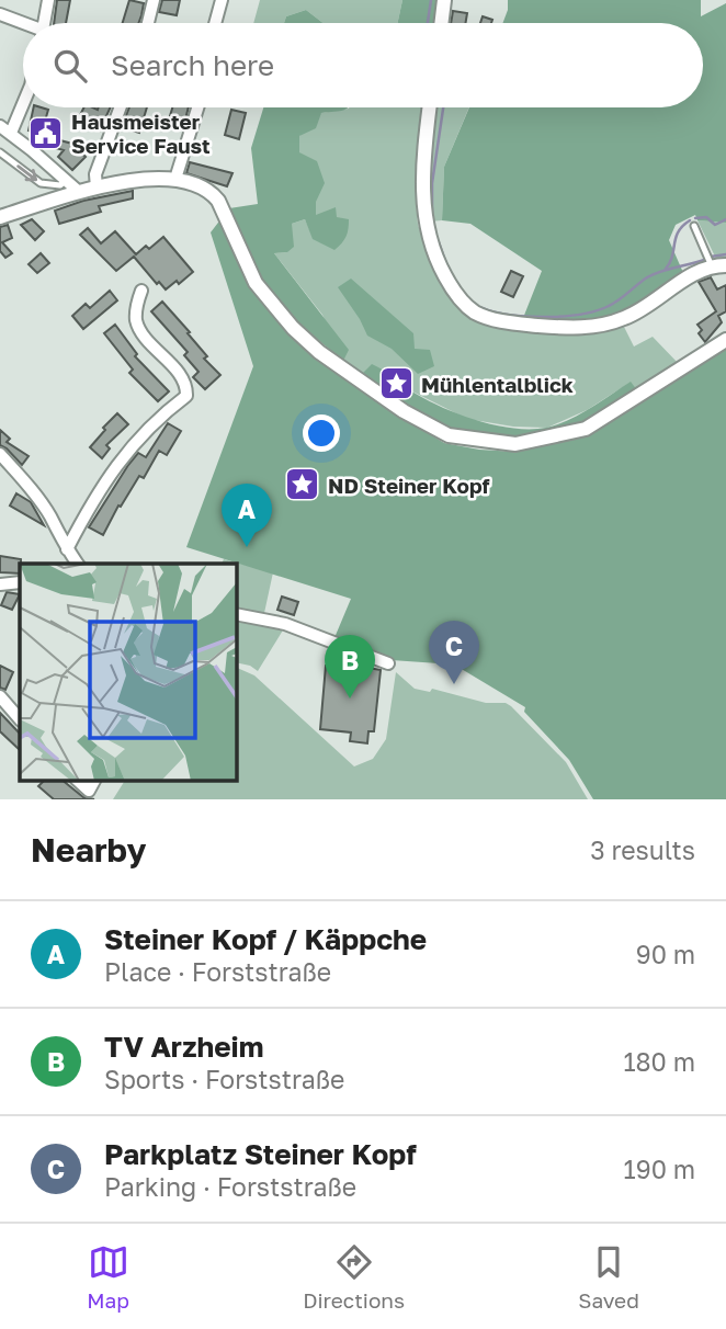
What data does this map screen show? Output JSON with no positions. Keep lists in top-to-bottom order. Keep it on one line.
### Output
{"places":{"public building":["Hausmeister Service Faust"],"place":["Mühlentalblick","ND Steiner Kopf"]},"page":{"search":"Search here","pins":["A","C","B"],"heading":["Nearby","3 results"],"list":[{"mark":"A","name":"Steiner Kopf / Käppche","note":"Place · Forststraße","value":"90 m"},{"mark":"B","name":"TV Arzheim","note":"Sports · Forststraße","value":"180 m"},{"mark":"C","name":"Parkplatz Steiner Kopf","note":"Parking · Forststraße","value":"190 m"}],"nav":["Map","Directions","Saved"]}}
